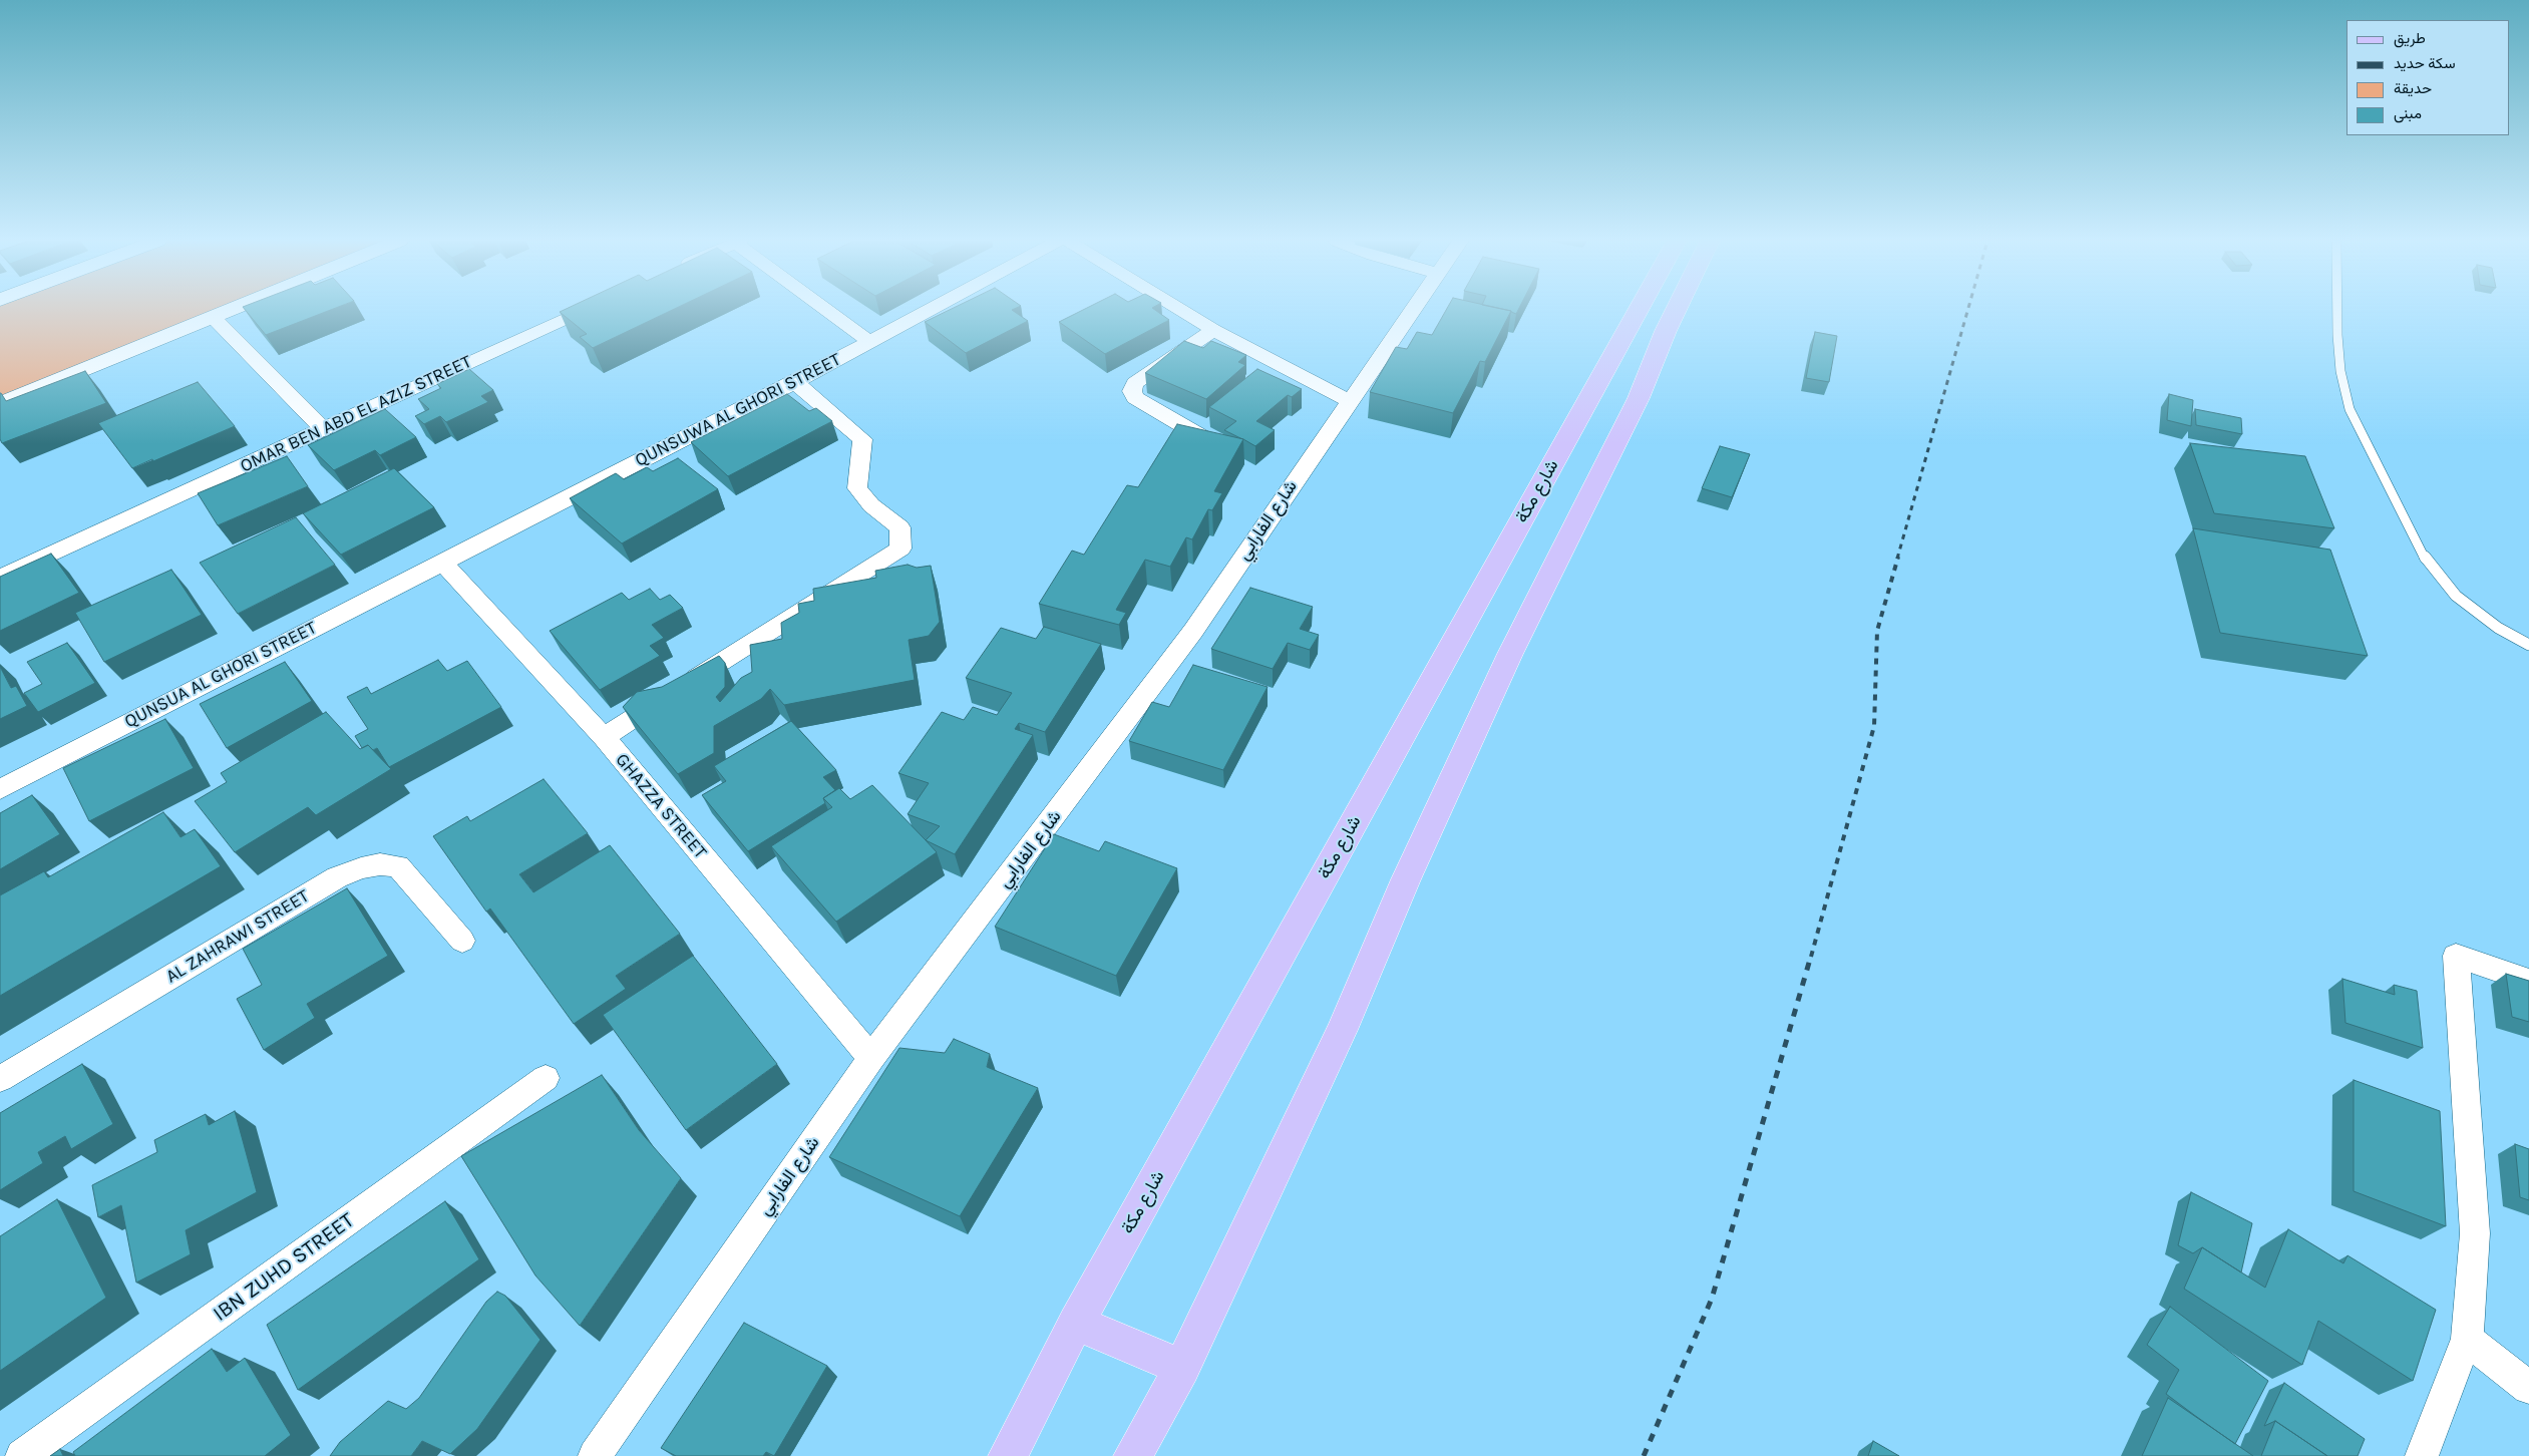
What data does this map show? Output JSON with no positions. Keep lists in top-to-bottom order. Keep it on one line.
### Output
{"streets":{"main road":["شارع مكة"],"street":["QUNSUWA AL GHORI STREET","OMAR BEN ABD EL AZIZ STREET","شارع الفارابي","QUNSUA AL GHORI STREET","GHAZZA STREET","AL ZAHRAWI STREET","IBN ZUHD STREET"]},"crossings":[["QUNSUWA AL GHORI STREET","QUNSUA AL GHORI STREET"],["QUNSUWA AL GHORI STREET","GHAZZA STREET"],["شارع الفارابي","GHAZZA STREET"],["QUNSUA AL GHORI STREET","GHAZZA STREET"]],"legend":["طريق","سكة حديد","حديقة","مبنى"]}
